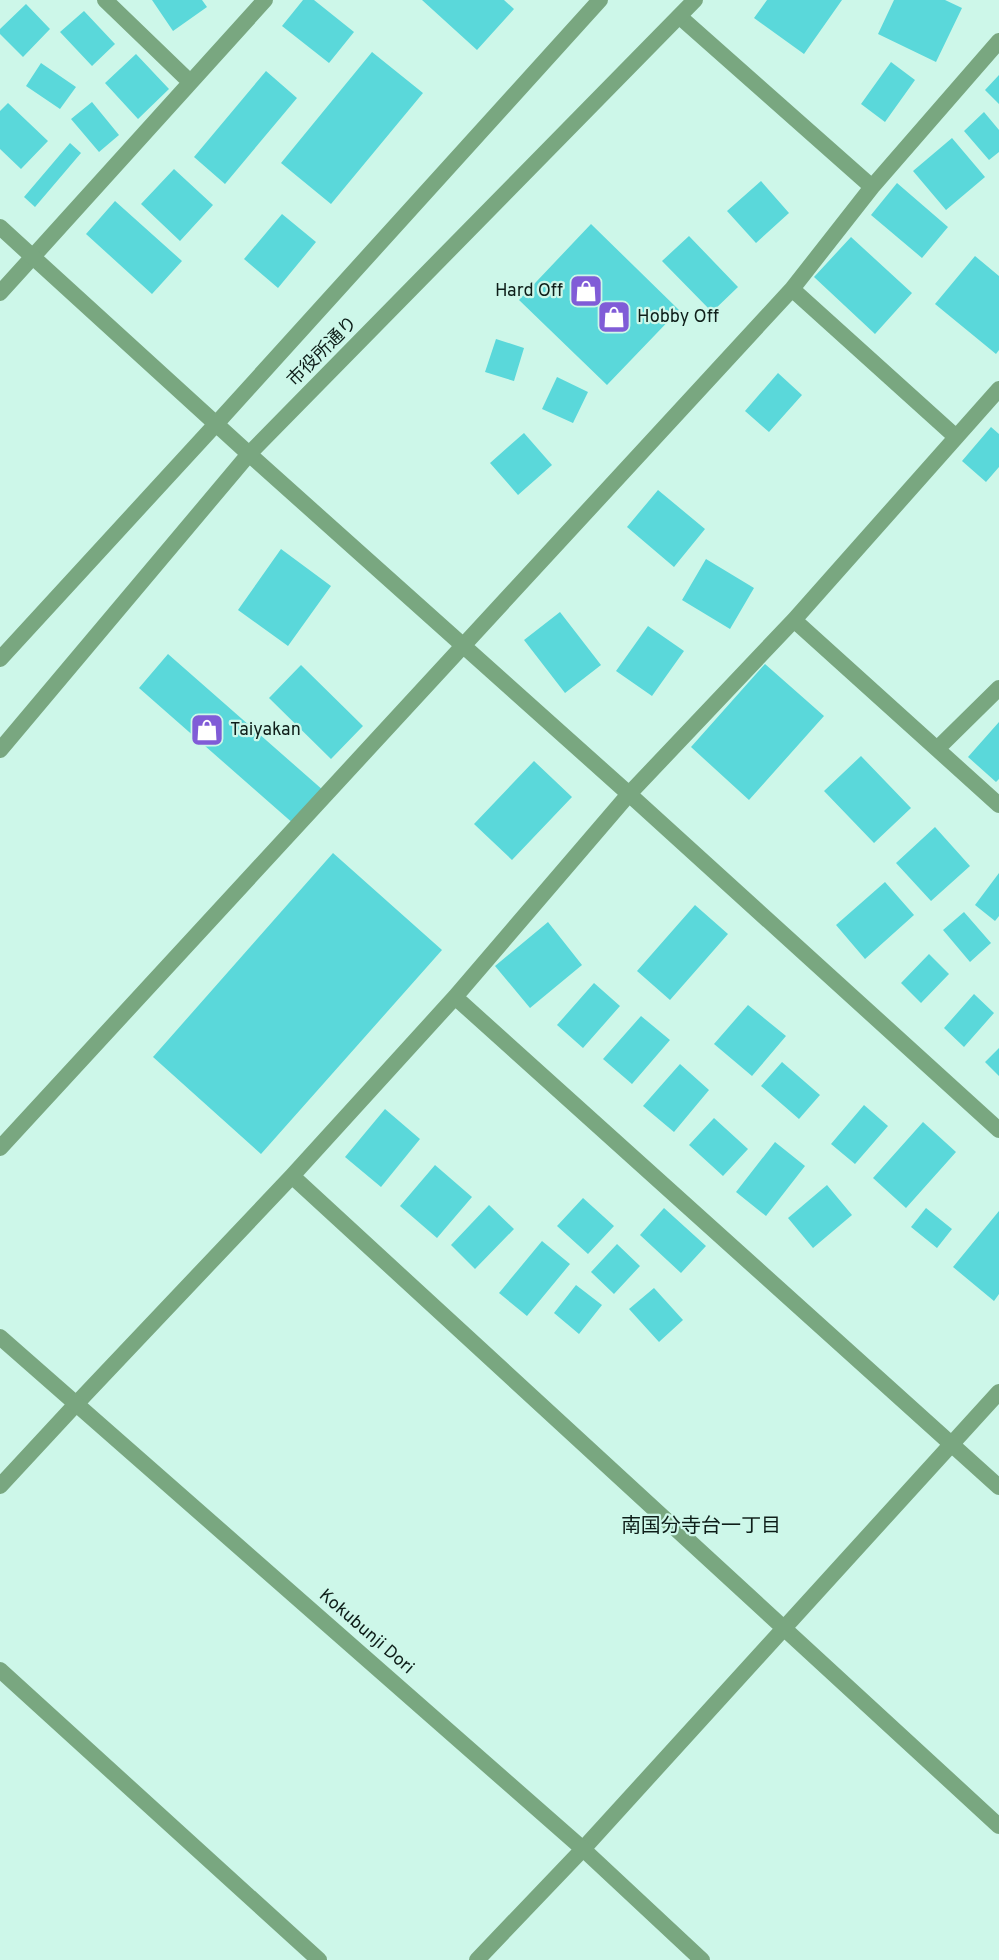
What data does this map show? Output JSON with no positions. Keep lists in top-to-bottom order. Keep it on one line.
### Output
{"streets":{"street":["市役所通り","Kokubunji Dori"]},"districts":["南国分寺台一丁目"],"places":{"shop":["Hard Off","Hobby Off","Taiyakan"]}}
